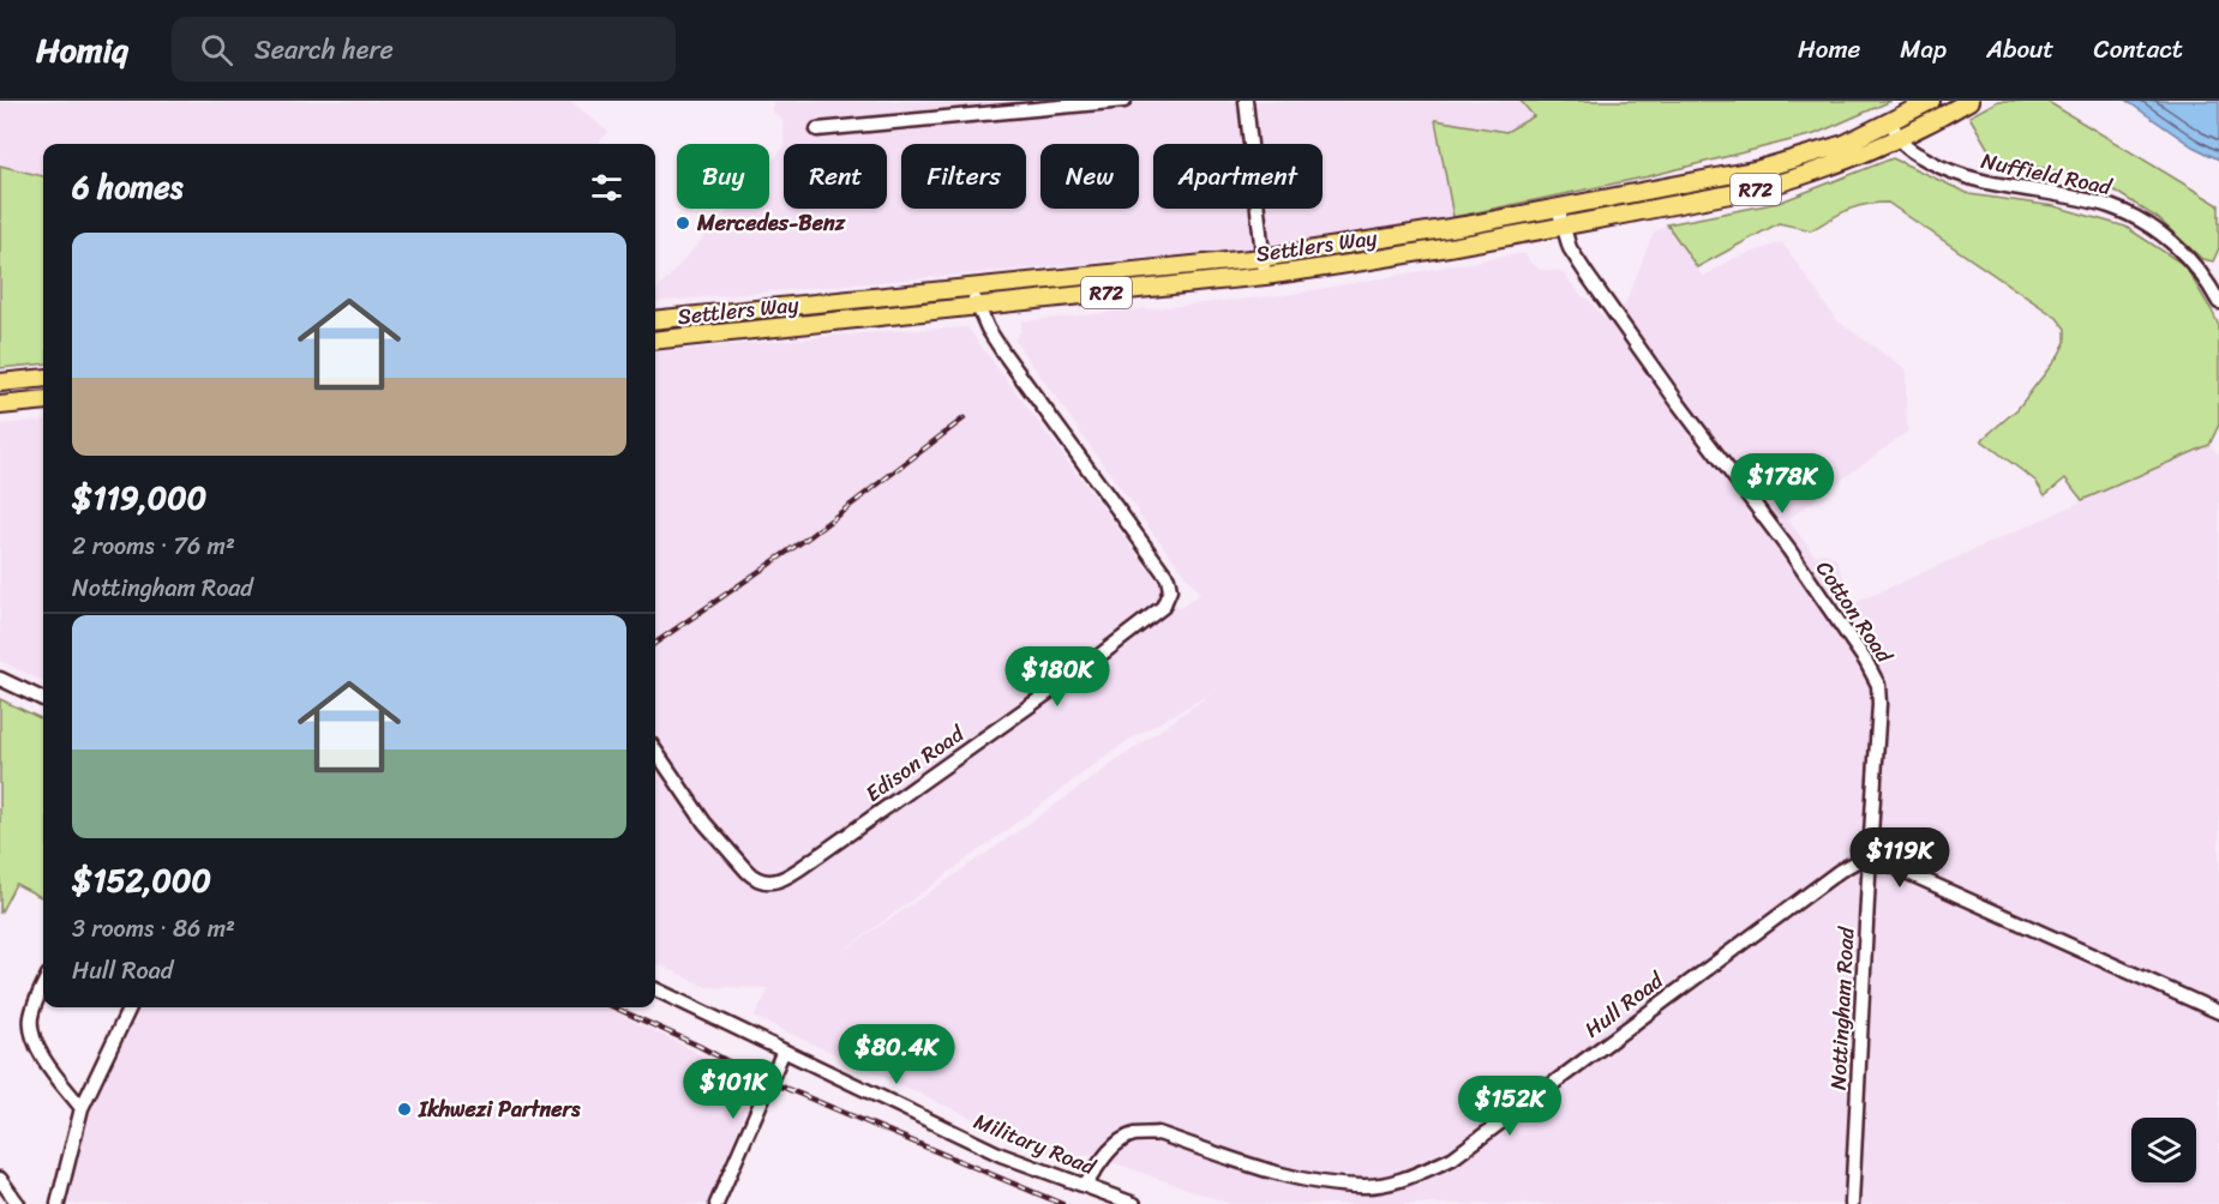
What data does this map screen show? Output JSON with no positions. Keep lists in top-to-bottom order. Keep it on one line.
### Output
{"streets":{"main road":["R72","Settlers Way"],"street":["Nuffield Road","Cotton Road","Edison Road","Hull Road","Nottingham Road","Military Road"]},"crossings":[["Nuffield Road","Settlers Way"],["Settlers Way","Cotton Road"],["Settlers Way","Edison Road"],["Cotton Road","Hull Road"],["Cotton Road","Nottingham Road"],["Hull Road","Nottingham Road"],["Hull Road","Military Road"]],"places":["Mercedes-Benz","Ikhwezi Partners"],"page":{"header":"Homiq","search":"Search here","nav":["Home","Map","About","Contact"],"chip":["Buy","Rent","Filters","New","Apartment"],"heading":"6 homes","list":[{"name":"$119,000","note":"2 rooms · 76 m² · Nottingham Road"},{"name":"$152,000","note":"3 rooms · 86 m² · Hull Road"}],"price":["$178K","$180K","$119K","$80.4K","$101K","$152K"]}}
